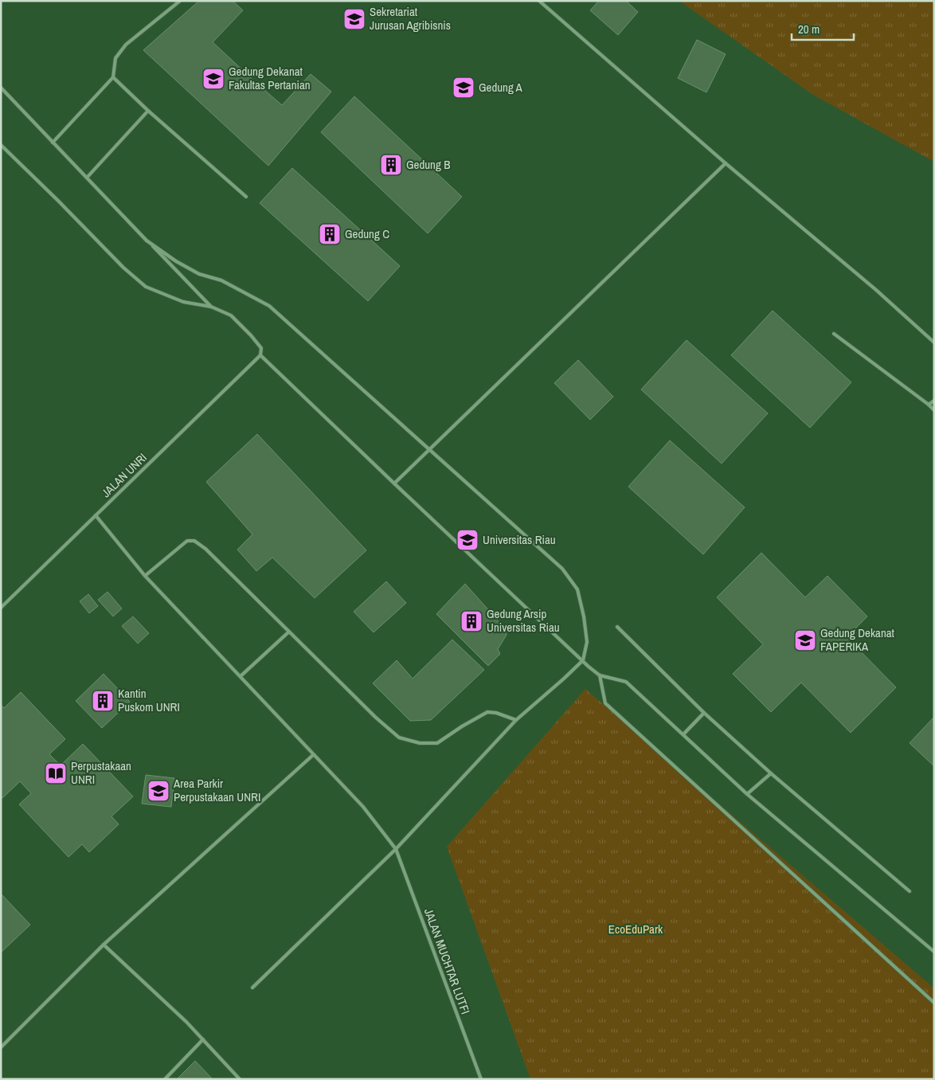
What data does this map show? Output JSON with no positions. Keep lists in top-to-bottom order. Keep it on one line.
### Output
{"streets":{"lane":["JALAN UNRI","JALAN MUCHTAR LUTFI"]},"crossings":[["JALAN UNRI","JALAN MUCHTAR LUTFI"]],"parks":["EcoEduPark"],"places":{"school or university":["Sekretariat Jurusan Agribisnis","Gedung Dekanat Fakultas Pertanian","Gedung A","Universitas Riau","Gedung Dekanat FAPERIKA","Area Parkir Perpustakaan UNRI"],"building":["Gedung B","Gedung C","Gedung Arsip Universitas Riau","Kantin Puskom UNRI"],"library":["Perpustakaan UNRI"]},"scale_bar":"20 m"}
